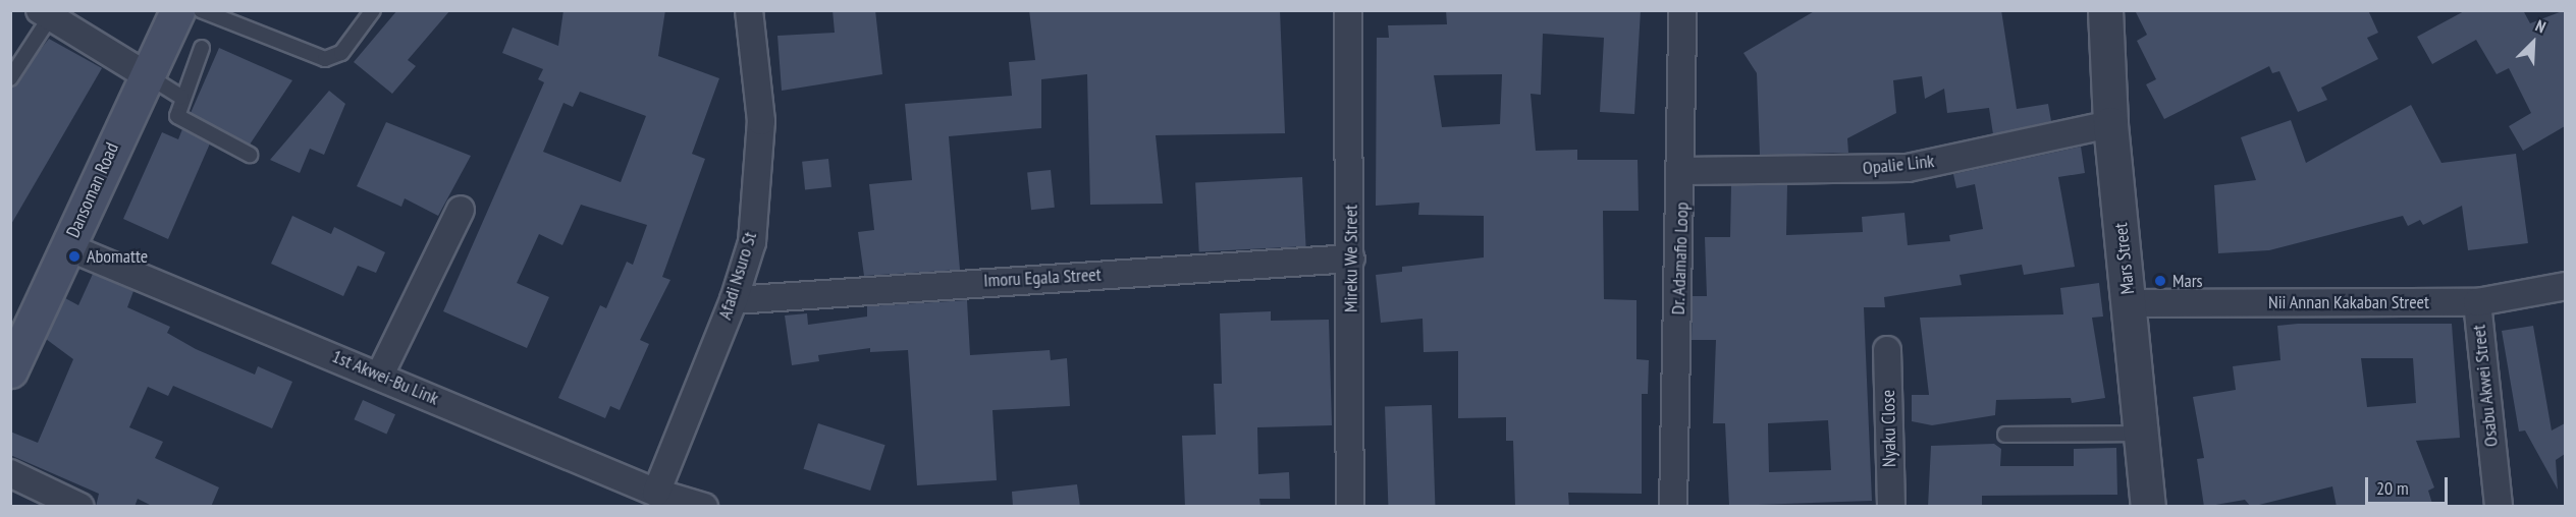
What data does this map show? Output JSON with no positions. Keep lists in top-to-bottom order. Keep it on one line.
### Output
{"streets":{"main road":["Dansoman Road"],"street":["Opalie Link","Mireku We Street","Dr. Adamafio Loop","Mars Street","Afadi Nsuro St","Imoru Egala Street","Nii Annan Kakaban Street","1st Akwei-Bu Link","Osabu Akwei Street","Nyaku Close"]},"crossings":[["Opalie Link","Dr. Adamafio Loop"],["Opalie Link","Mars Street"],["Dansoman Road","1st Akwei-Bu Link"],["Mireku We Street","Imoru Egala Street"],["Mars Street","Nii Annan Kakaban Street"],["Afadi Nsuro St","Imoru Egala Street"],["Afadi Nsuro St","1st Akwei-Bu Link"],["Nii Annan Kakaban Street","Osabu Akwei Street"]],"places":["Abomatte","Mars"],"scale_bar":"20 m","north":"top right"}
